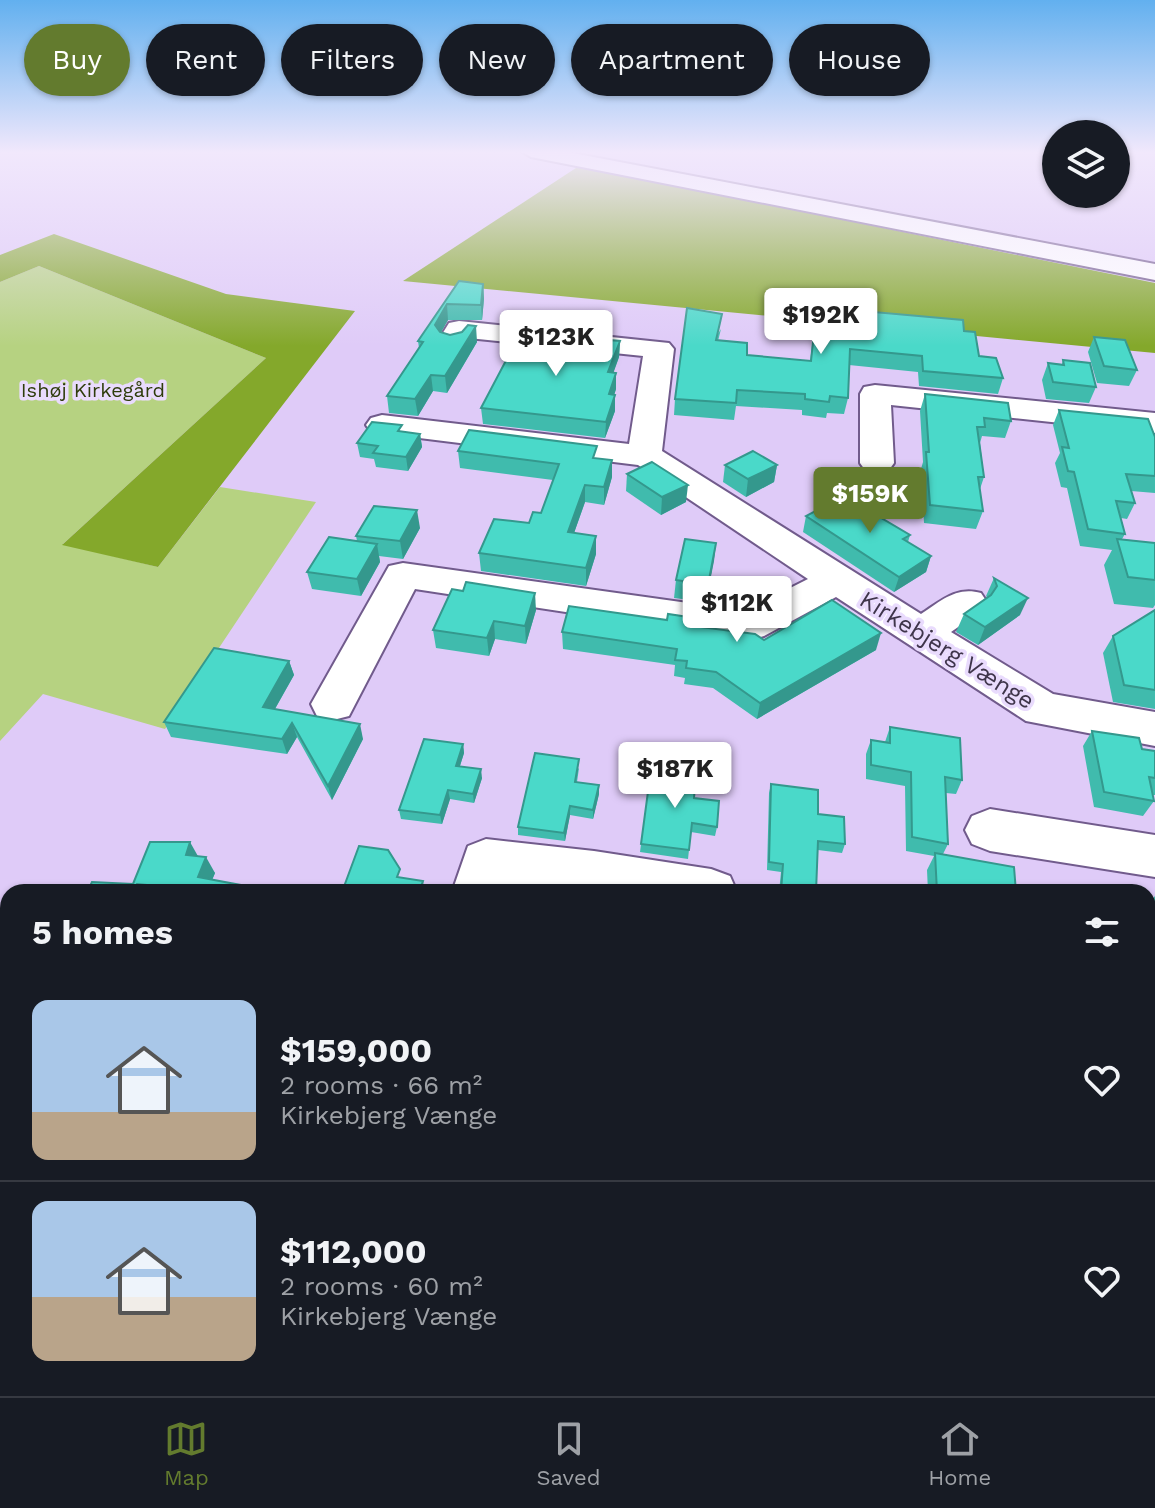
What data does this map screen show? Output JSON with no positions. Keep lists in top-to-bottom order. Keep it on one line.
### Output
{"streets":{"street":["Kirkebjerg Vænge"]},"parks":["Ishøj Kirkegård"],"page":{"chip":["Buy","Rent","Filters","New","Apartment","House"],"price":["$192K","$123K","$159K","$112K","$187K"],"heading":"5 homes","list":[{"name":"$159,000","note":"2 rooms · 66 m² · Kirkebjerg Vænge"},{"name":"$112,000","note":"2 rooms · 60 m² · Kirkebjerg Vænge"}],"tabs":["Map","Saved","Home"]}}
